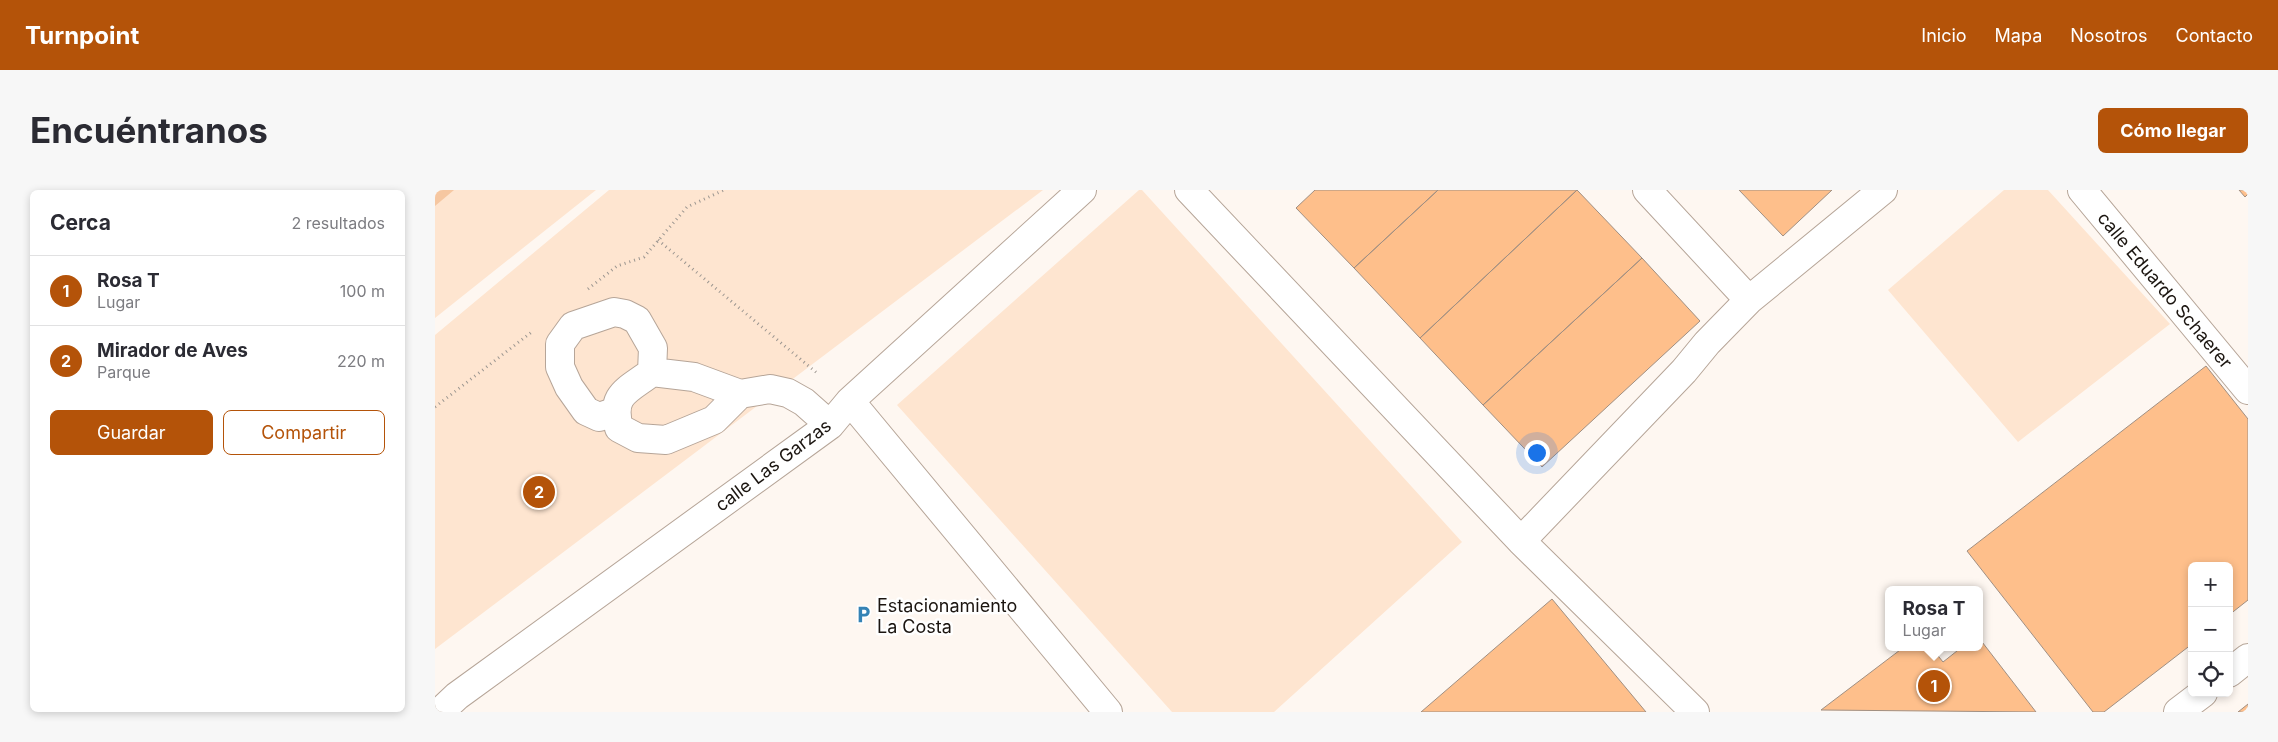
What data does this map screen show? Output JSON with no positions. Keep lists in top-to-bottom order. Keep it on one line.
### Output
{"streets":{"lane":["calle Eduardo Schaerer","calle Las Garzas"]},"places":{"parking":["Estacionamiento La Costa"]},"page":{"header":"Turnpoint","nav":["Inicio","Mapa","Nosotros","Contacto"],"buttons":["Cómo llegar",["Guardar","Compartir"]],"title":"Encuéntranos","heading":["Cerca","2 resultados"],"list":[{"mark":"1","name":"Rosa T","note":"Lugar","value":"100 m"},{"mark":"2","name":"Mirador de Aves","note":"Parque","value":"220 m"}],"pins":["2","1"],"map_buttons":["+","−"],"popup":["Rosa T","Lugar"]}}
